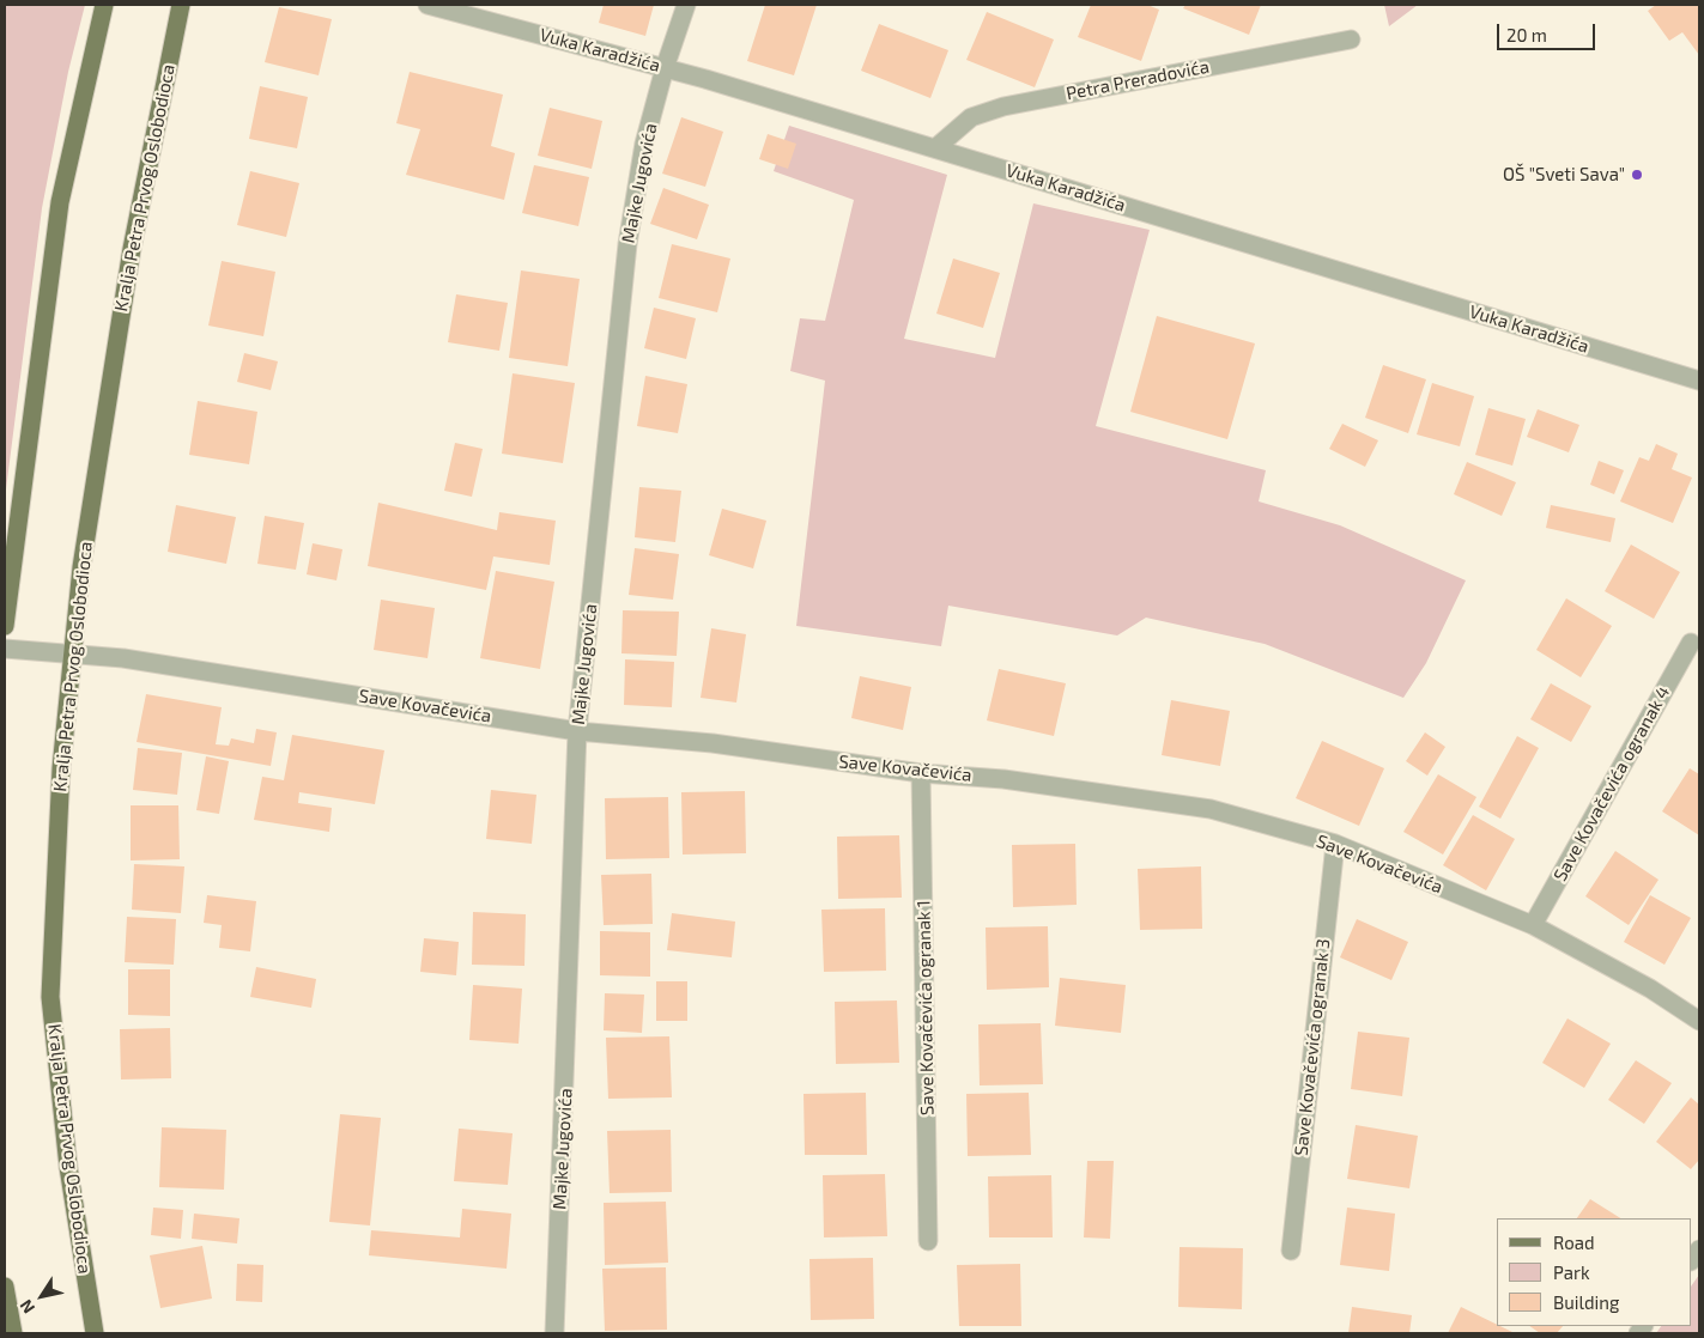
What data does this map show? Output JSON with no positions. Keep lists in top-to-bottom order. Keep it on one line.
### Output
{"streets":{"main road":["Kralja Petra Prvog Oslobodioca"],"street":["Vuka Karadžića","Petra Preradovića","Majke Jugovića","Save Kovačevića","Save Kovačevića ogranak 4","Save Kovačevića ogranak 1","Save Kovačevića ogranak 3"]},"crossings":[["Vuka Karadžića","Petra Preradovića"],["Vuka Karadžića","Majke Jugovića"],["Majke Jugovića","Save Kovačevića"],["Kralja Petra Prvog Oslobodioca","Save Kovačevića"],["Save Kovačevića","Save Kovačevića ogranak 4"],["Save Kovačevića","Save Kovačevića ogranak 1"],["Save Kovačevića","Save Kovačevića ogranak 3"]],"places":["OŠ \"Sveti Sava\""],"legend":["Road","Park","Building"],"scale_bar":"20 m","north":"bottom left"}
